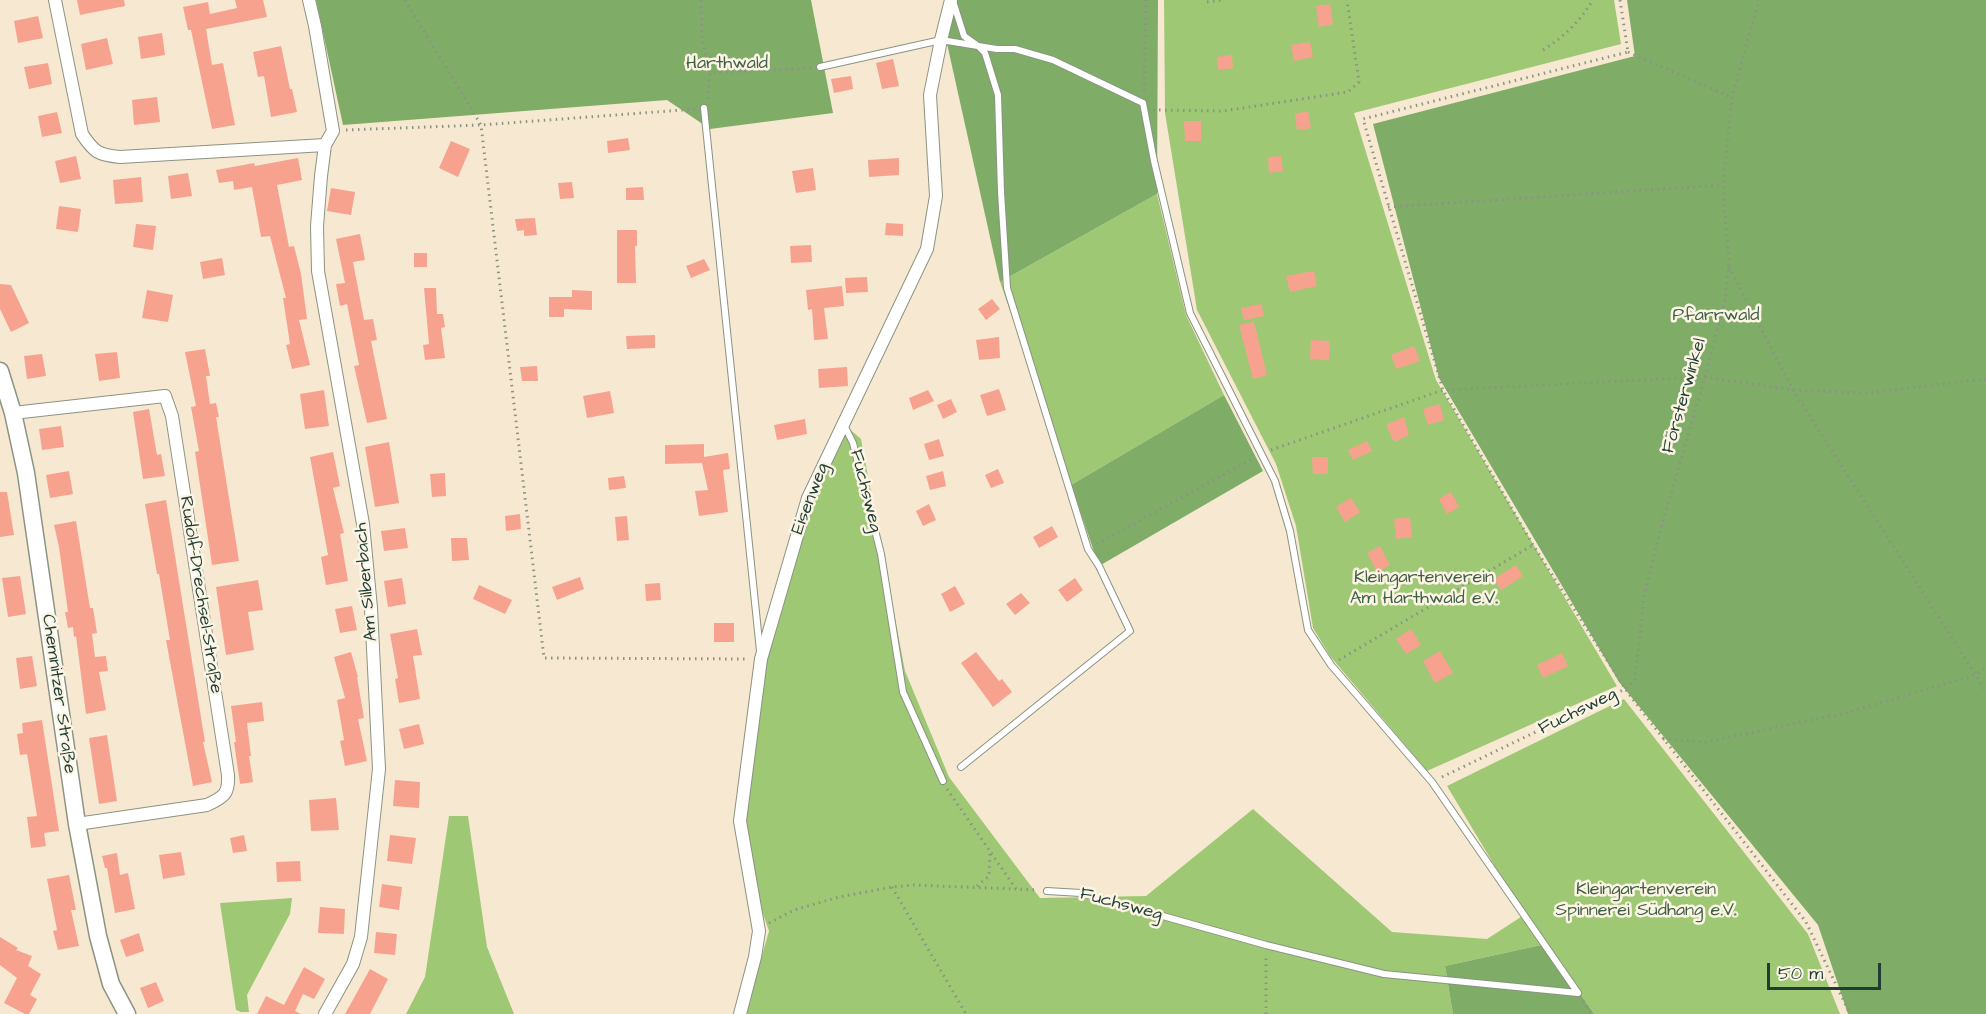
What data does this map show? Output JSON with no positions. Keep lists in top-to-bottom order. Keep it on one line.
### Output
{"streets":{"street":["Eisenweg","Am Silberbach","Rudolf-Drechsel-Straße","Chemnitzer Straße"],"lane":["Fuchsweg"],"path":["Försterwinkel"]},"crossings":[["Försterwinkel","Fuchsweg"],["Fuchsweg","Eisenweg"],["Rudolf-Drechsel-Straße","Chemnitzer Straße"]],"parks":["Harthwald","Pfarrwald","Kleingartenverein Am Harthwald e.V.","Kleingartenverein Spinnerei Südhang e.V."],"scale_bar":"50 m"}
